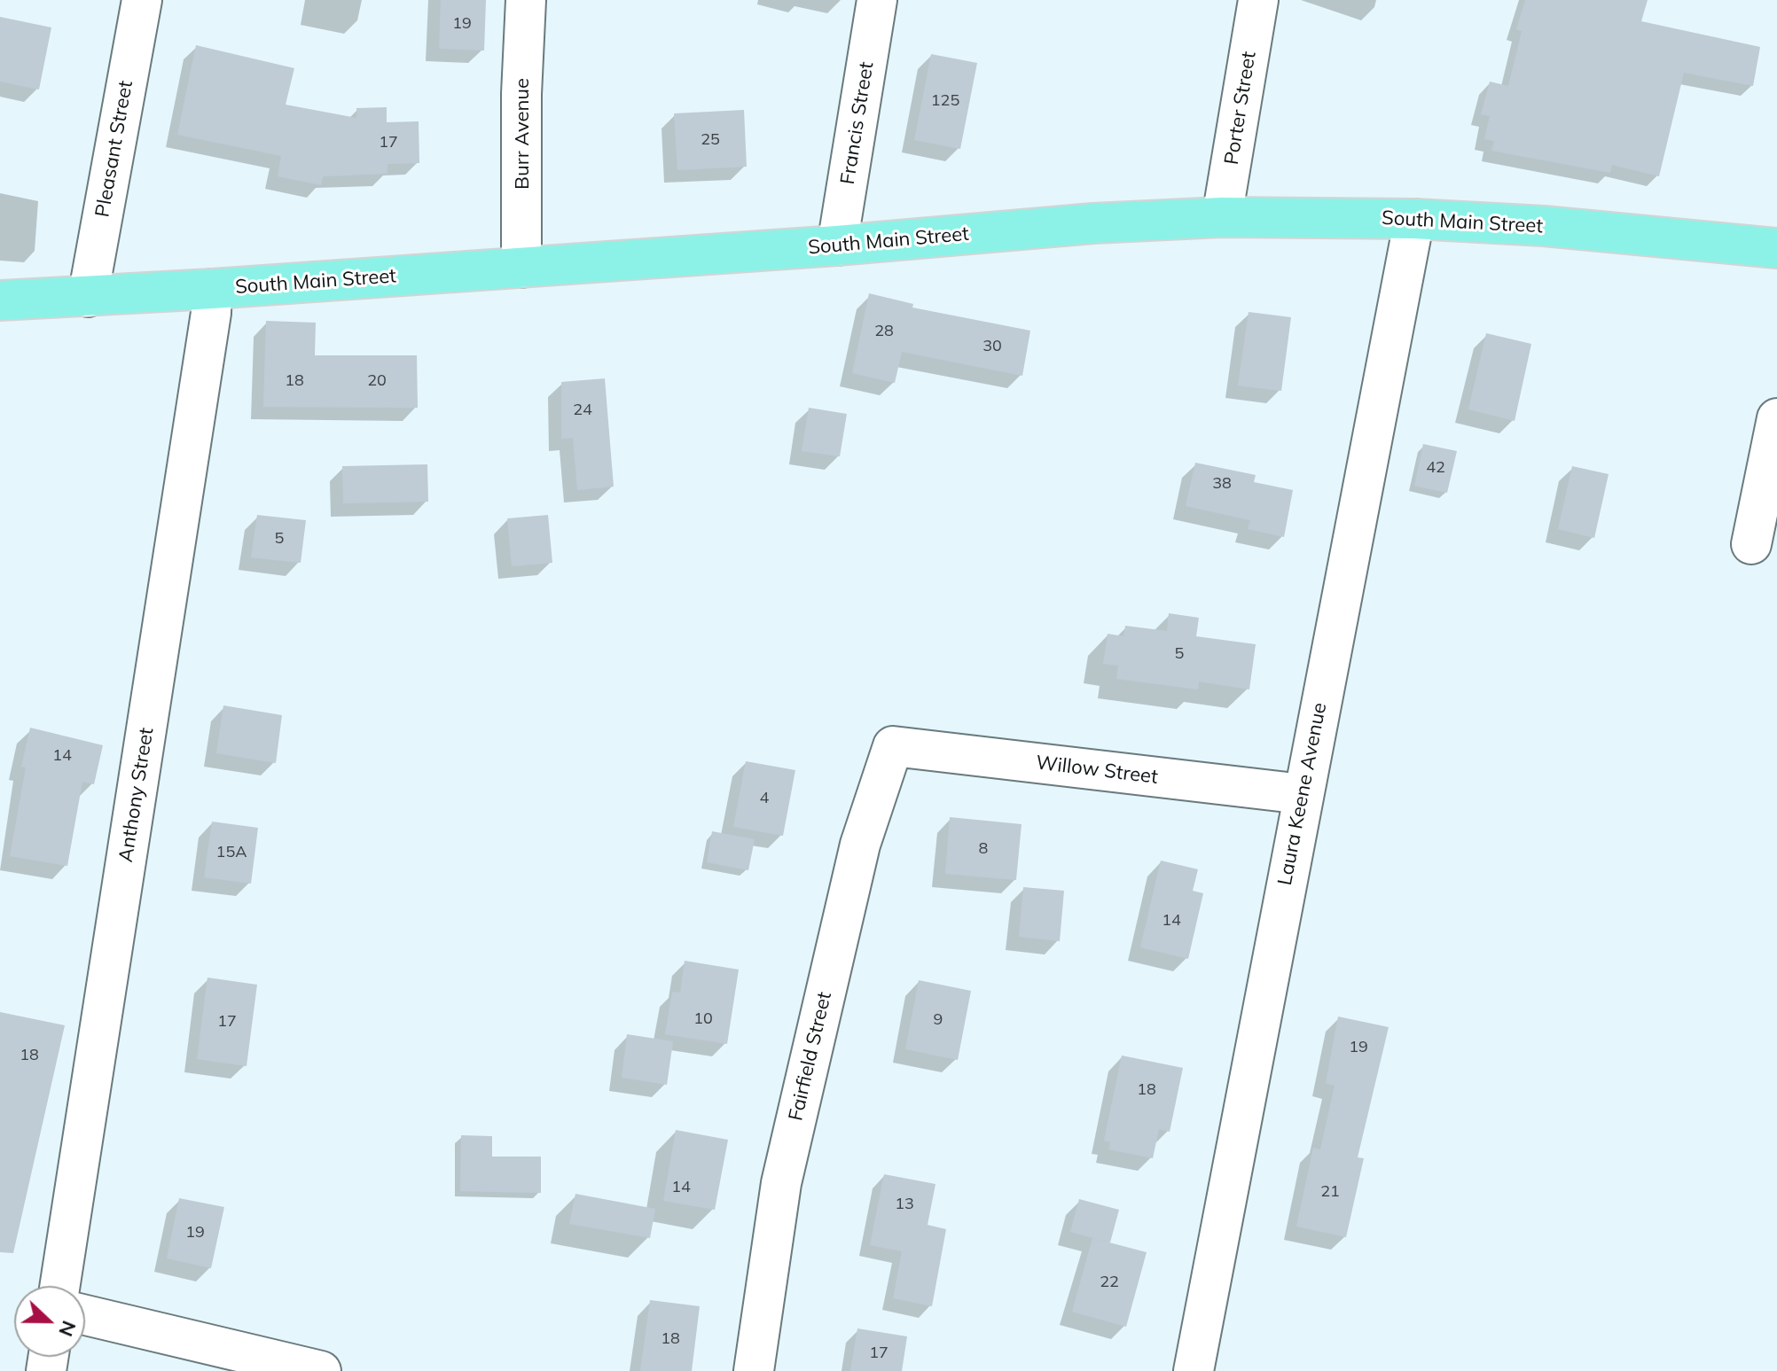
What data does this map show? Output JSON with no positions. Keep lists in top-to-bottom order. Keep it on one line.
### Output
{"streets":{"main road":["South Main Street"],"street":["Porter Street","Francis Street","Burr Avenue","Pleasant Street","Willow Street","Laura Keene Avenue","Anthony Street","Fairfield Street"]},"crossings":[["Porter Street","South Main Street"],["Francis Street","South Main Street"],["Burr Avenue","South Main Street"],["Pleasant Street","South Main Street"],["South Main Street","Laura Keene Avenue"],["South Main Street","Anthony Street"],["Willow Street","Laura Keene Avenue"],["Willow Street","Fairfield Street"]],"house_numbers":["19","125","25","17","28","30","18","20","24","42","38","5","5","14","4","8","15A","14","10","9","17","19","18","18","14","21","13","19","22","18","17"],"north":"right"}
